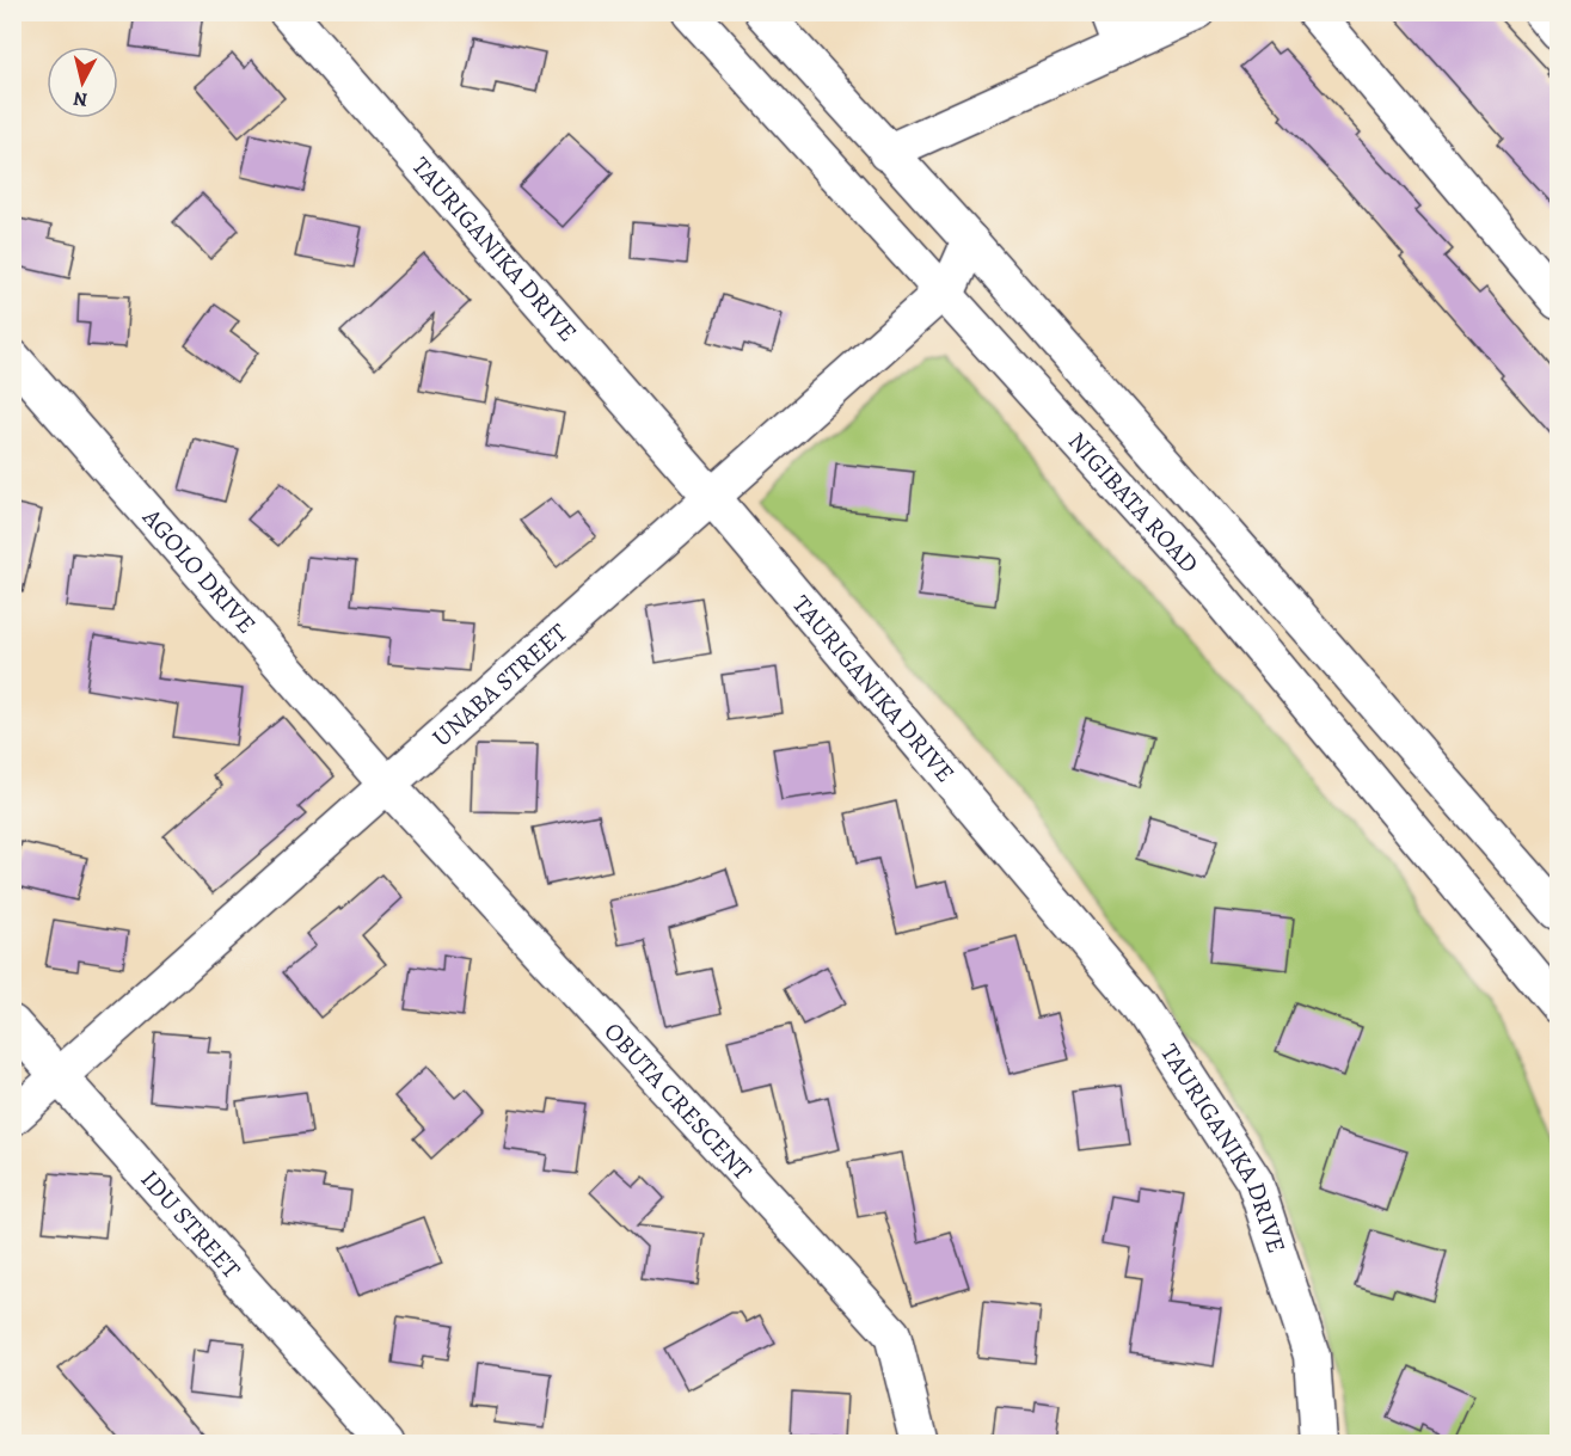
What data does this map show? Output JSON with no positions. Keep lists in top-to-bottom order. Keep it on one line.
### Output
{"streets":{"street":["TAURIGANIKA DRIVE","NIGIBATA ROAD","AGOLO DRIVE","UNABA STREET","OBUTA CRESCENT","IDU STREET"]},"crossings":[["TAURIGANIKA DRIVE","UNABA STREET"],["NIGIBATA ROAD","UNABA STREET"],["AGOLO DRIVE","UNABA STREET"],["AGOLO DRIVE","OBUTA CRESCENT"],["UNABA STREET","OBUTA CRESCENT"],["UNABA STREET","IDU STREET"]],"north":"bottom"}
